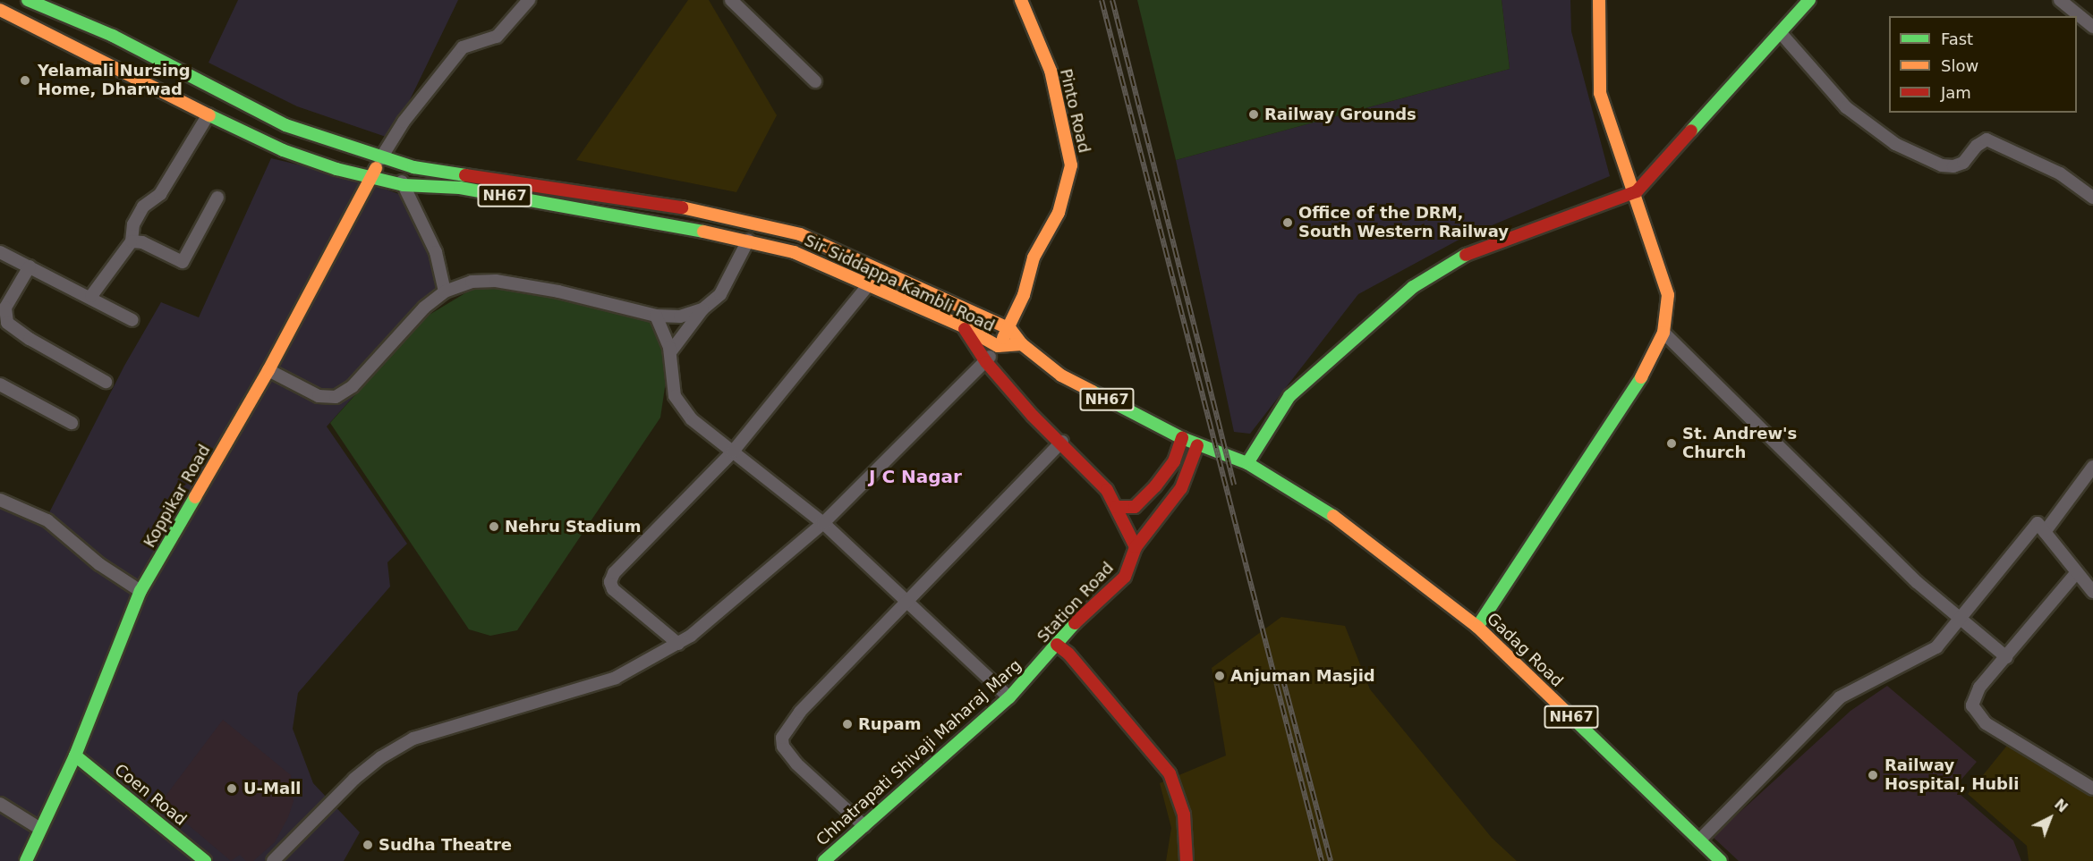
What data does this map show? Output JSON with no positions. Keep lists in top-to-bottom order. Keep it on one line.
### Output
{"streets":{"main road":["Pinto Road","NH67","Sir Siddappa Kambli Road","Koppikar Road","Station Road","Gadag Road","Chhatrapati Shivaji Maharaj Marg","Coen Road"]},"crossings":[["Pinto Road","Sir Siddappa Kambli Road"],["NH67","Sir Siddappa Kambli Road"],["NH67","Station Road"],["NH67","Gadag Road"],["Sir Siddappa Kambli Road","Koppikar Road"],["Koppikar Road","Coen Road"],["Station Road","Gadag Road"],["Station Road","Chhatrapati Shivaji Maharaj Marg"]],"districts":["J C Nagar"],"places":["Yelamali Nursing Home, Dharwad","Railway Grounds","Office of the DRM, South Western Railway","St. Andrew's Church","Nehru Stadium","Anjuman Masjid","Rupam","Railway Hospital, Hubli","U-Mall","Sudha Theatre"],"legend":["Fast","Slow","Jam"],"north":"top right"}
